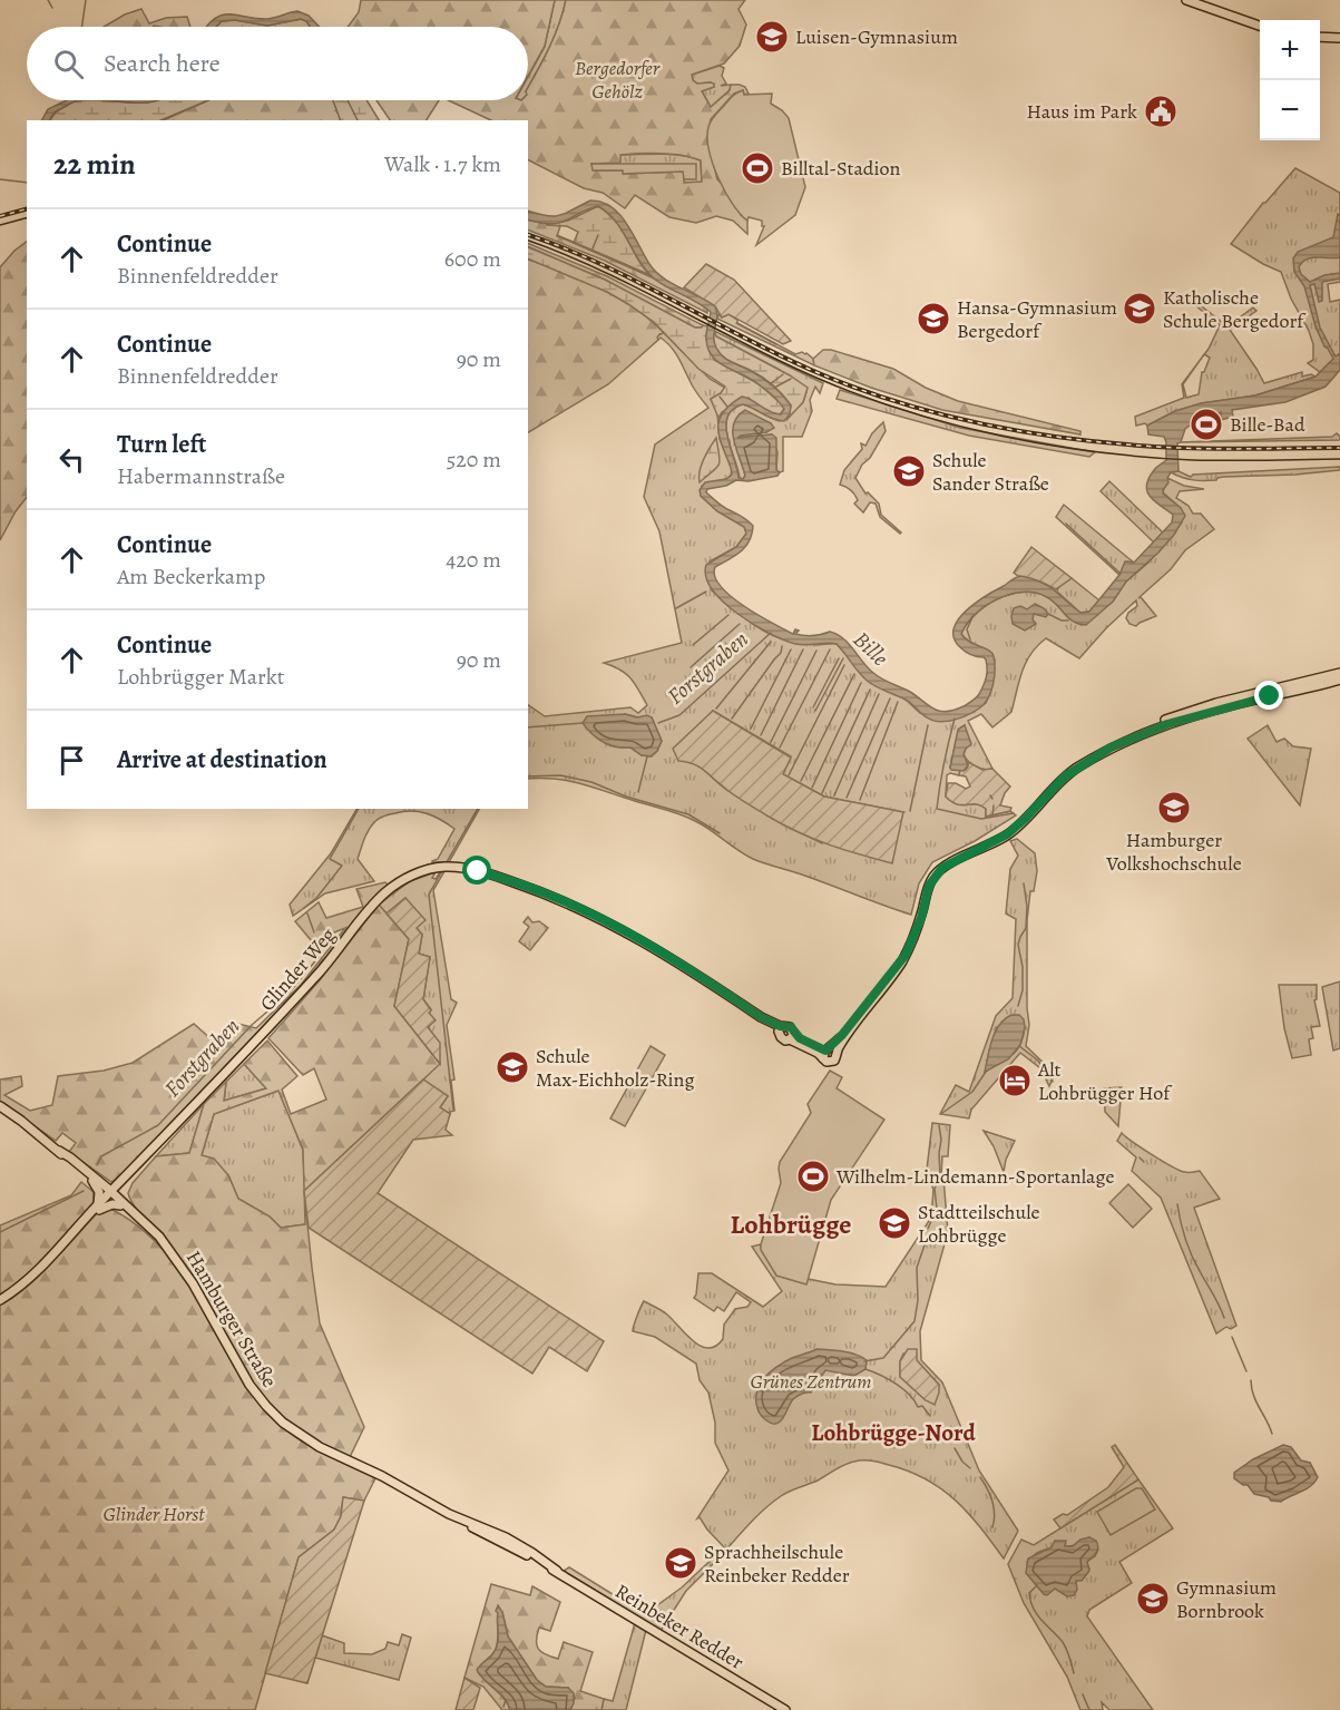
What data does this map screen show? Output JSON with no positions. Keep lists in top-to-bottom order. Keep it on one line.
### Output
{"streets":{"main road":["Glinder Weg","Hamburger Straße","Reinbeker Redder"]},"crossings":[["Glinder Weg","Hamburger Straße"],["Hamburger Straße","Reinbeker Redder"]],"districts":["Lohbrügge","Lohbrügge-Nord"],"water":["Bille","Forstgraben"],"parks":["Bergedorfer Gehölz","Grünes Zentrum","Glinder Horst"],"places":{"school or university":["Luisen-Gymnasium","Katholische Schule Bergedorf","Hansa-Gymnasium Bergedorf","Schule Sander Straße","Hamburger Volkshochschule","Schule Max-Eichholz-Ring","Stadtteilschule Lohbrügge","Sprachheilschule Reinbeker Redder","Gymnasium Bornbrook"],"public building":["Haus im Park"],"sports":["Billtal-Stadion","Bille-Bad","Wilhelm-Lindemann-Sportanlage"],"hotel":["Alt Lohbrügger Hof"]},"page":{"map_buttons":["+","−"],"search":"Search here","heading":["22 min","Walk · 1.7 km"],"list":[["Continue","Binnenfeldredder","600 m"],["Continue","Binnenfeldredder","90 m"],["Turn left","Habermannstraße","520 m"],["Continue","Am Beckerkamp","420 m"],["Continue","Lohbrügger Markt","90 m"],"Arrive at destination"]}}
